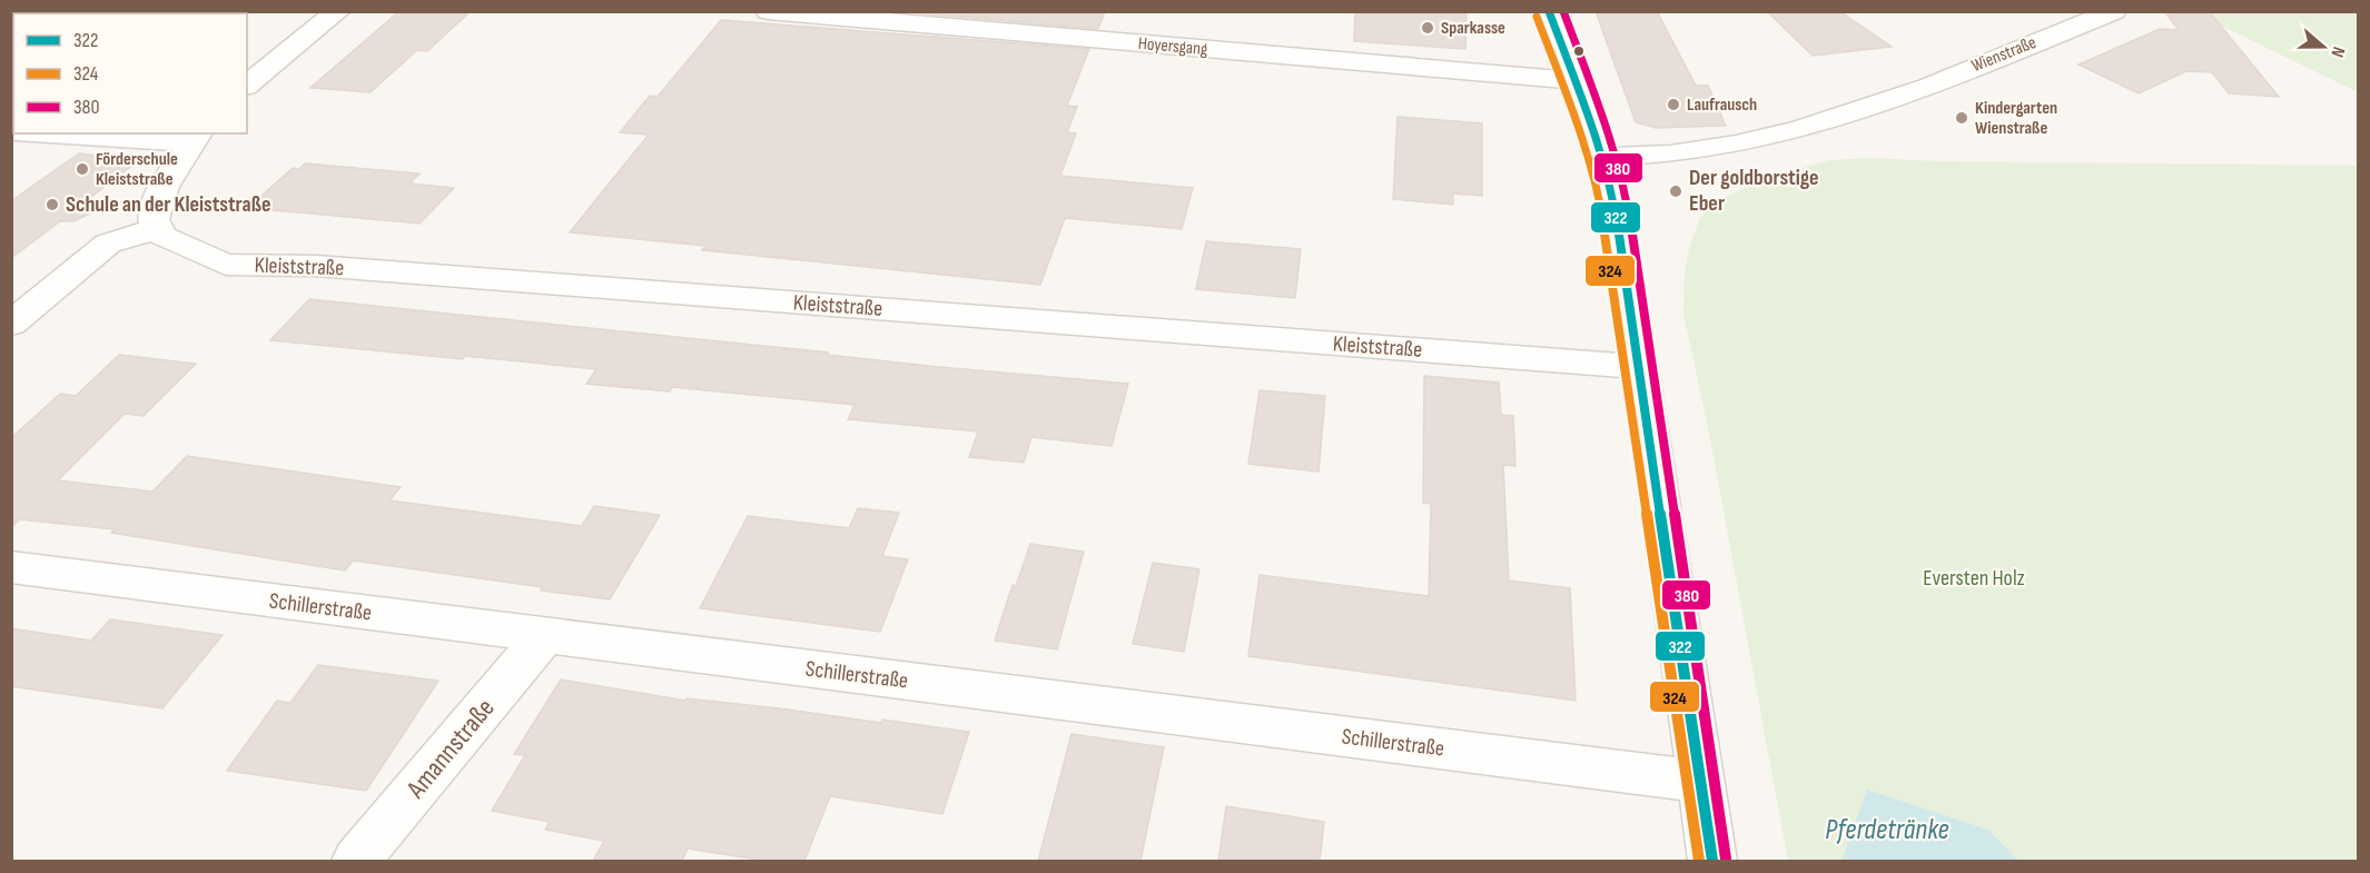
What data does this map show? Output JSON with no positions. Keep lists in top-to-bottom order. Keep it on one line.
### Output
{"streets":{"street":["Hoyersgang","Wienstraße","Kleiststraße","Schillerstraße","Amannstraße"]},"crossings":[["Schillerstraße","Amannstraße"]],"water":["Pferdetränke"],"parks":["Eversten Holz"],"places":["Sparkasse","Laufrausch","Kindergarten Wienstraße","Förderschule Kleiststraße","Der goldborstige Eber","Schule an der Kleiststraße"],"lines":["transit line 322","transit line 380","transit line 324"],"legend":["322","324","380"],"north":"right"}
